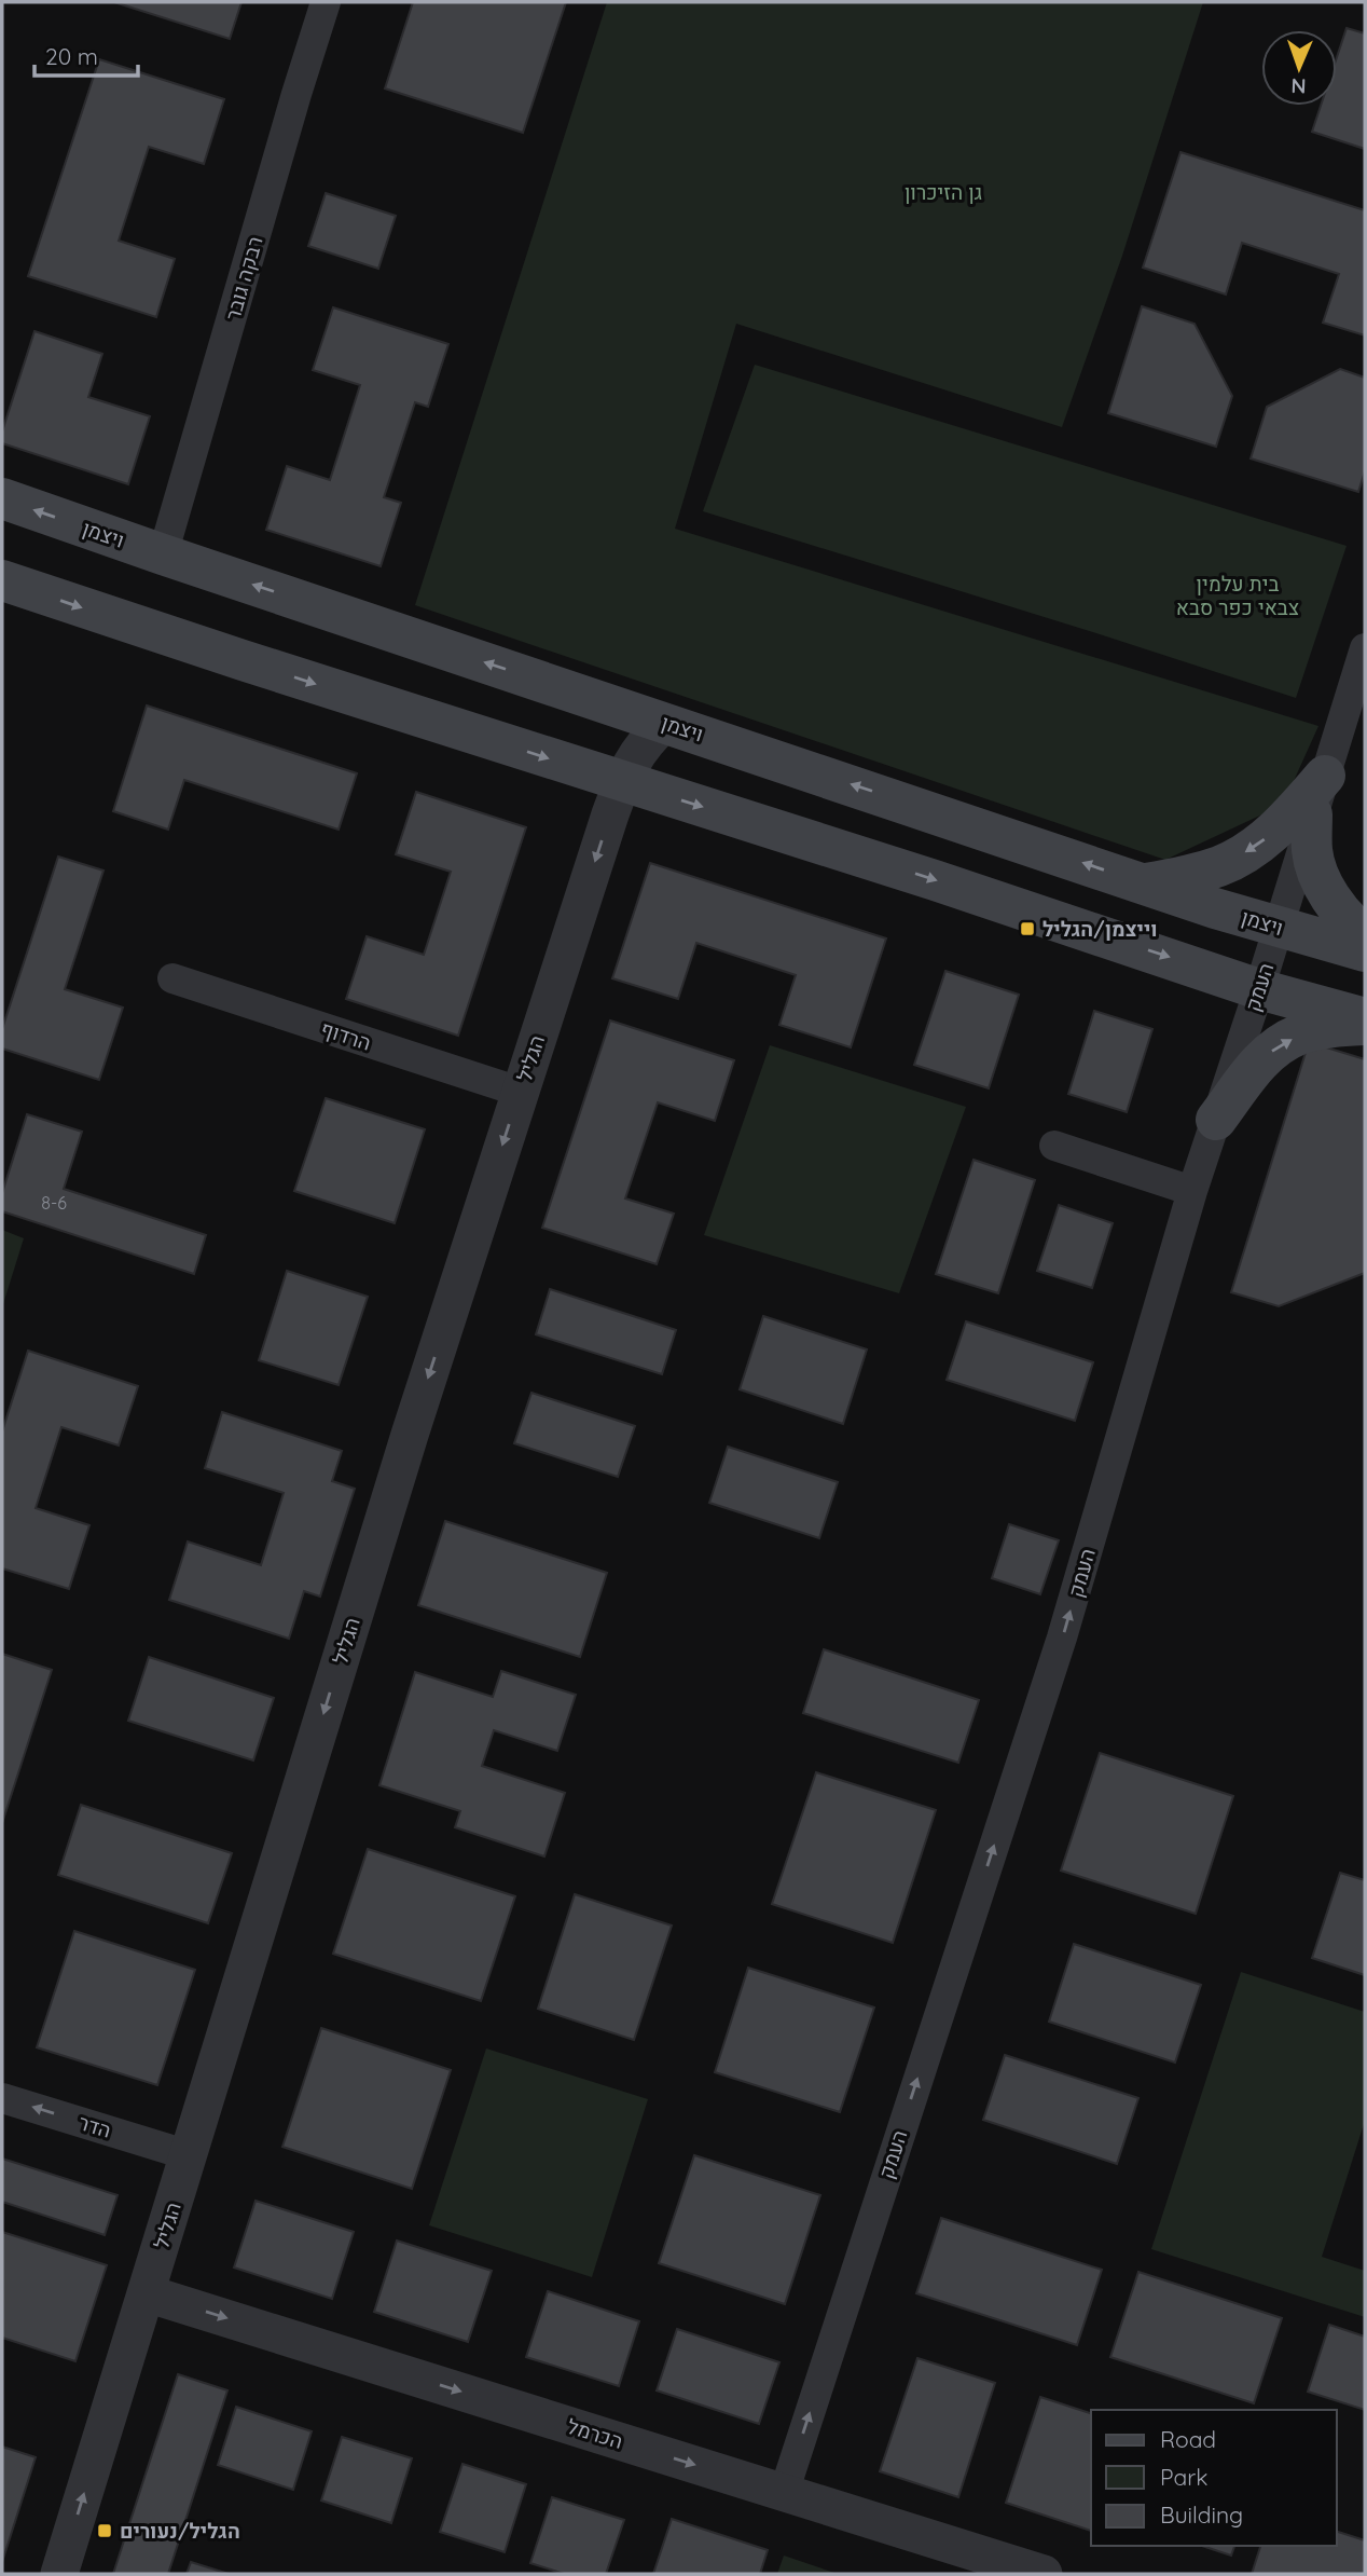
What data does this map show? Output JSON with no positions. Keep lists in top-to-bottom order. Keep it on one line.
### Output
{"streets":{"main road":["ויצמן"],"street":["רבקה גובר","העמק","הרדוף","הגליל","הדר","הכרמל"]},"crossings":[["רבקה גובר","ויצמן"],["ויצמן","העמק"],["ויצמן","הגליל"],["העמק","הכרמל"],["הרדוף","הגליל"],["הגליל","הדר"],["הגליל","הכרמל"]],"one_way":["העמק","הדר","הכרמל"],"parks":["גן הזיכרון","בית עלמין צבאי כפר סבא"],"places":{"transit":["וייצמן/הגליל","הגליל/נעורים"]},"house_numbers":["8-6"],"legend":["Road","Park","Building"],"scale_bar":"20 m","north":"bottom"}
